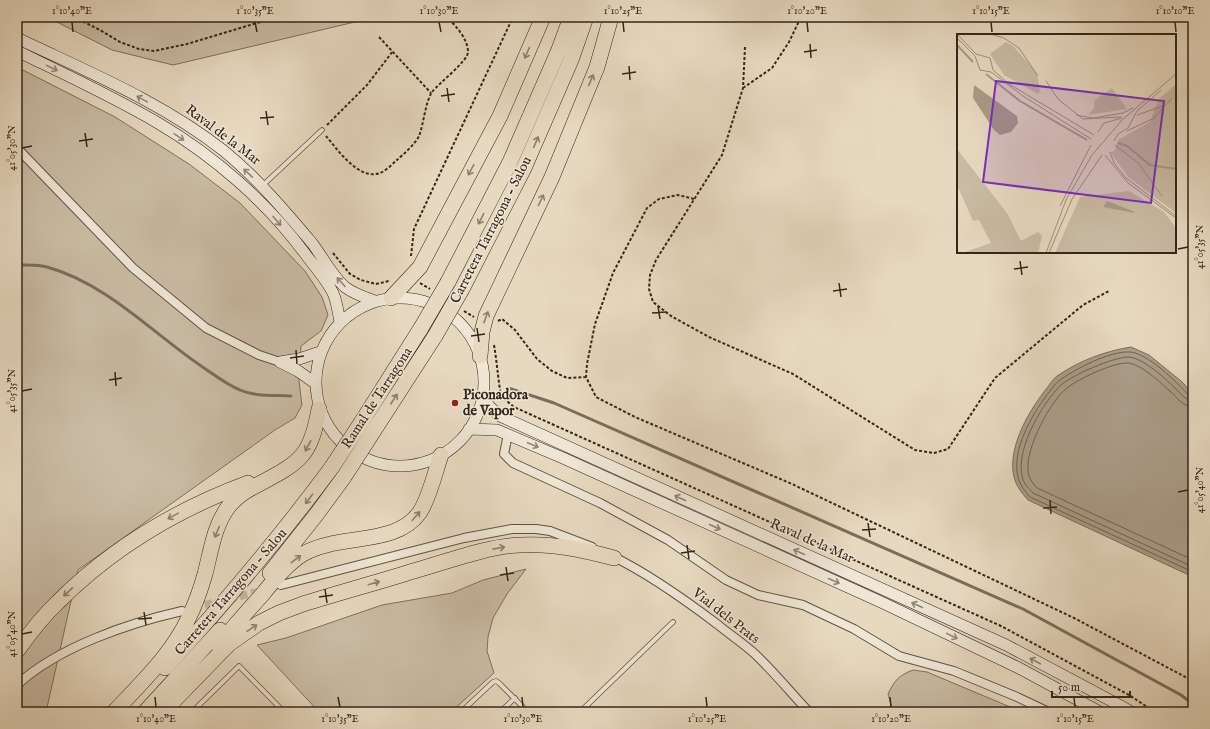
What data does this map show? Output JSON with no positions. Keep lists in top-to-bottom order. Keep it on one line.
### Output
{"streets":{"highway":["Carretera Tarragona - Salou","Ramal de Tarragona"],"street":["Raval de la Mar","Vial dels Prats"]},"crossings":[["Carretera Tarragona - Salou","Ramal de Tarragona"]],"places":["Piconadora de Vapor"],"scale_bar":"50 m","coordinates":["1°10'40\"E","1°10'35\"E","1°10'30\"E","1°10'25\"E","1°10'20\"E","1°10'15\"E","1°10'10\"E","41°05'30\"N","41°05'35\"N","41°05'40\"N"]}
